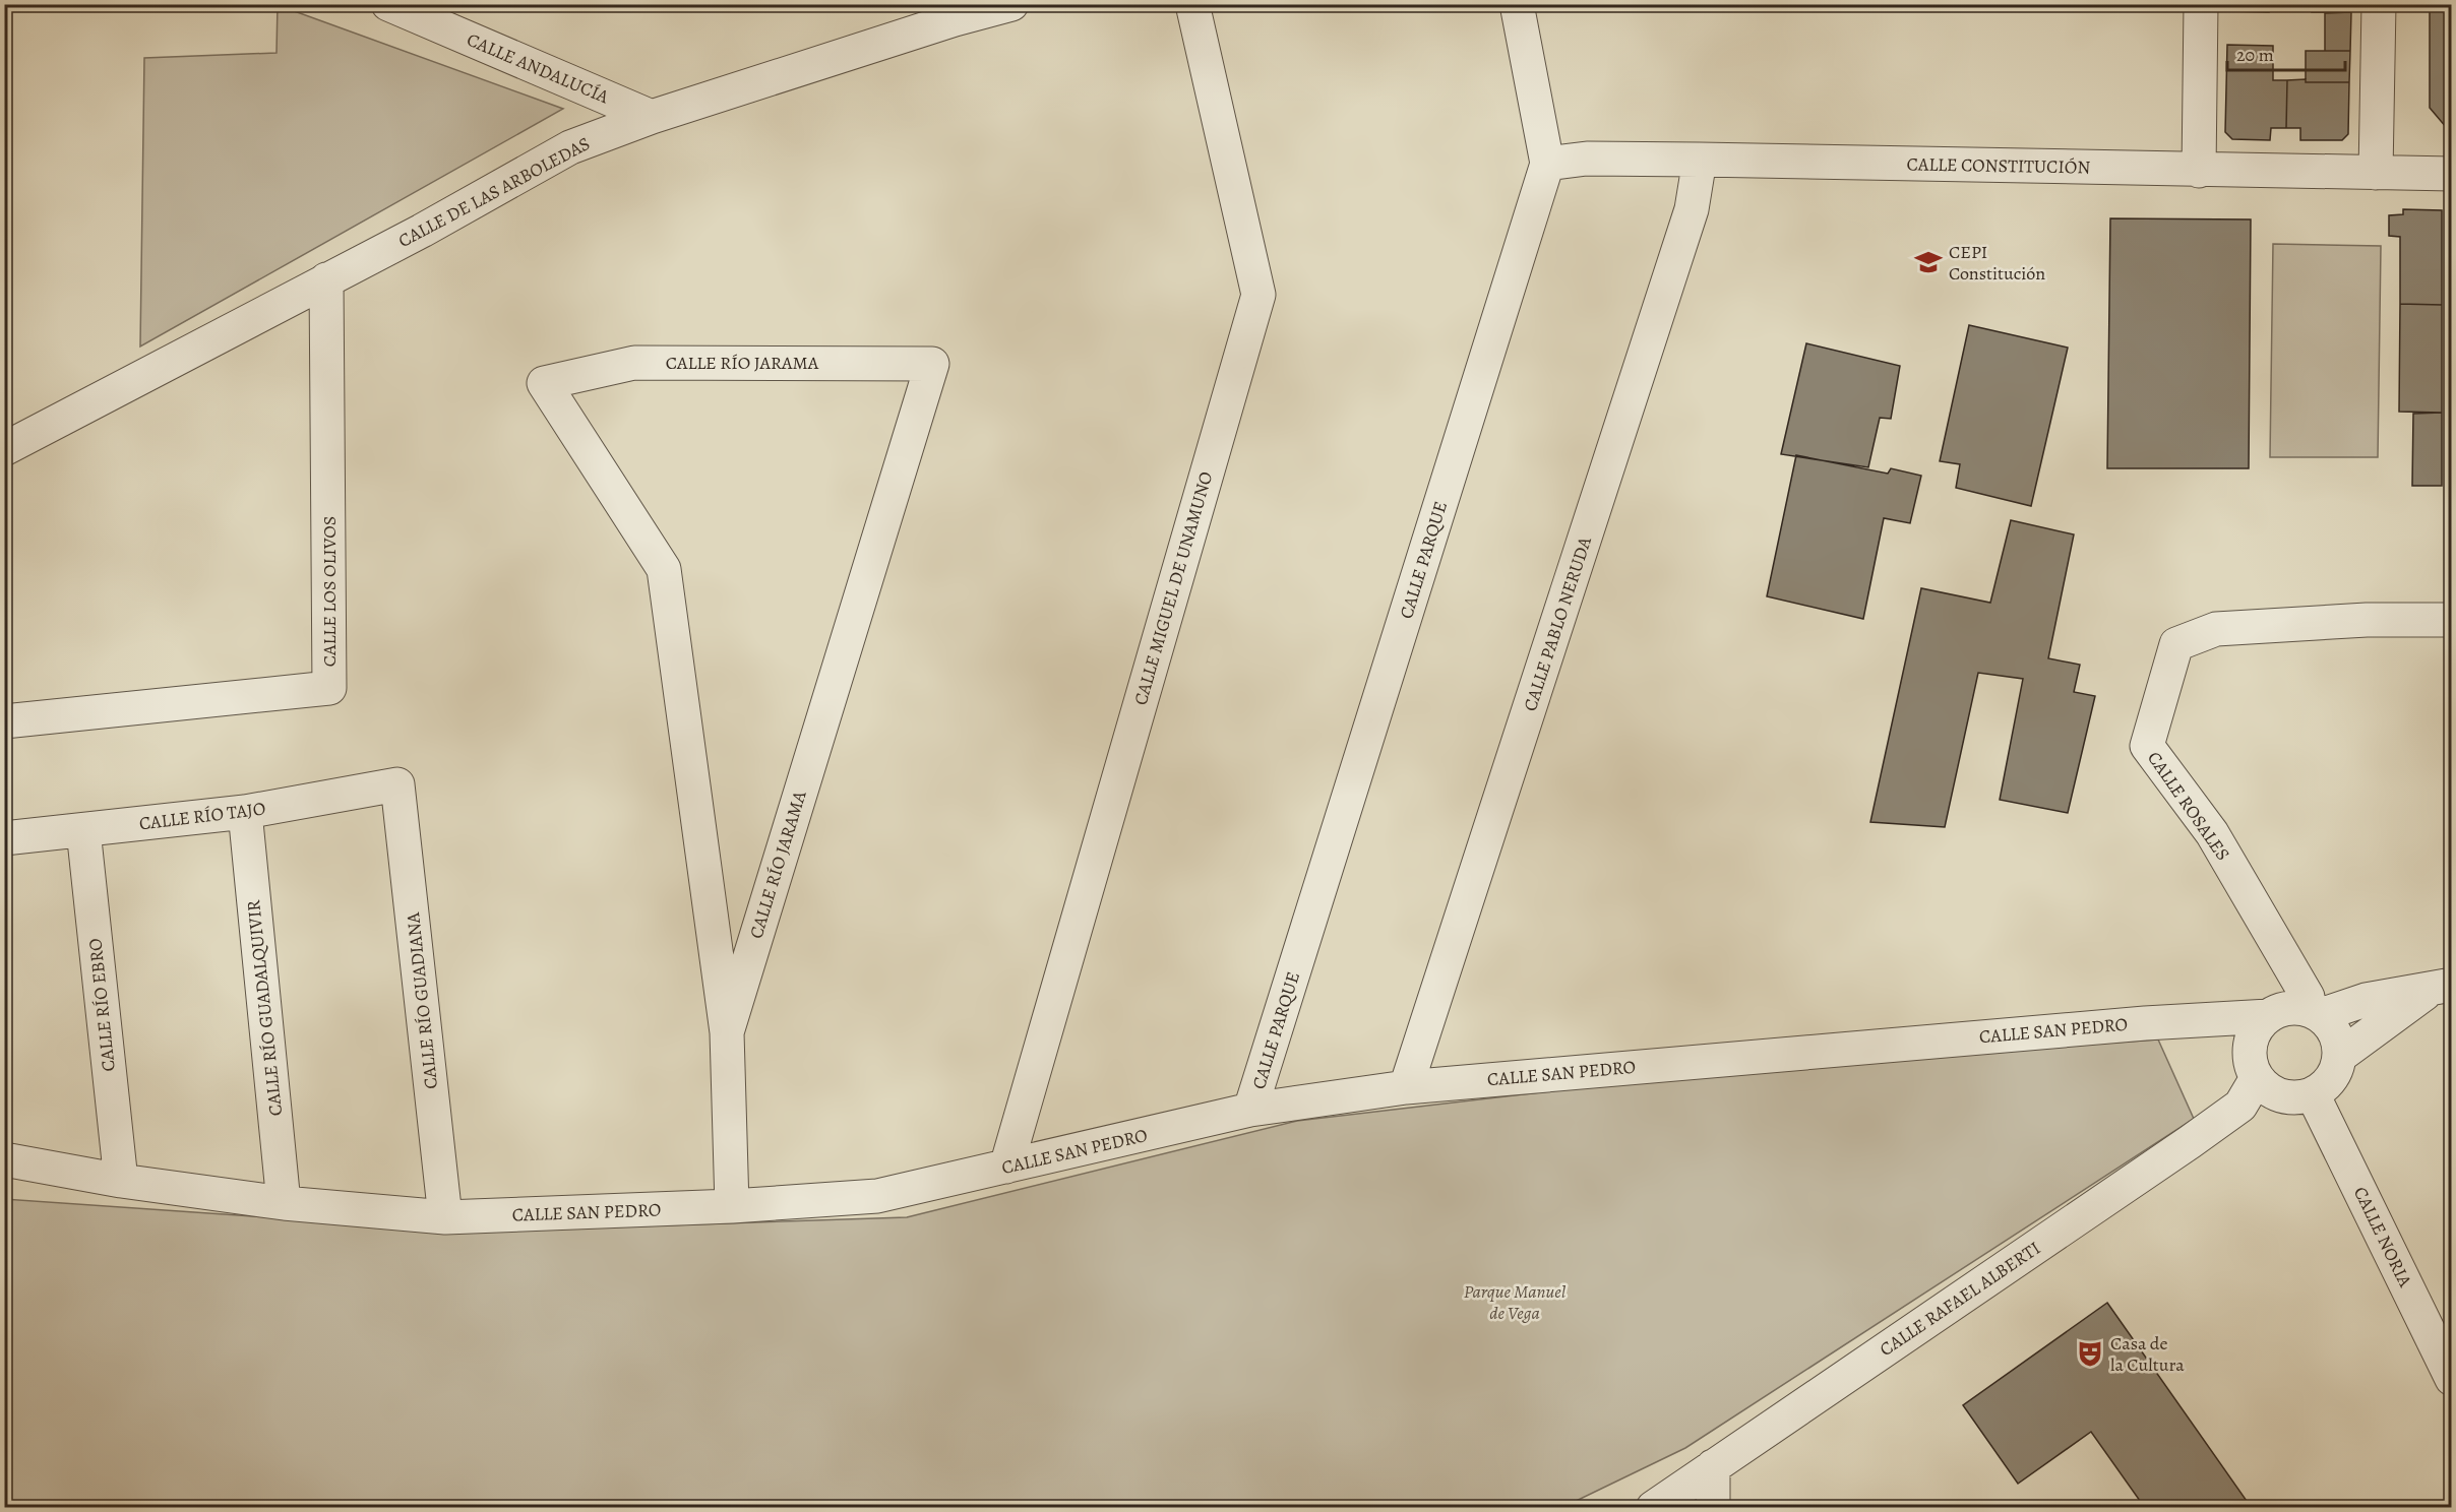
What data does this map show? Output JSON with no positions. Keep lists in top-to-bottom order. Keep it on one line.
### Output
{"streets":{"street":["CALLE ANDALUCÍA","CALLE CONSTITUCIÓN","CALLE DE LAS ARBOLEDAS","CALLE RÍO JARAMA","CALLE PARQUE","CALLE MIGUEL DE UNAMUNO","CALLE LOS OLIVOS","CALLE PABLO NERUDA","CALLE ROSALES","CALLE RÍO TAJO","CALLE RÍO GUADIANA","CALLE RÍO EBRO","CALLE RÍO GUADALQUIVIR","CALLE SAN PEDRO","CALLE NORIA","CALLE RAFAEL ALBERTI"]},"crossings":[["CALLE ANDALUCÍA","CALLE DE LAS ARBOLEDAS"],["CALLE CONSTITUCIÓN","CALLE PARQUE"],["CALLE CONSTITUCIÓN","CALLE PABLO NERUDA"],["CALLE DE LAS ARBOLEDAS","CALLE LOS OLIVOS"],["CALLE RÍO JARAMA","CALLE SAN PEDRO"],["CALLE PARQUE","CALLE SAN PEDRO"],["CALLE MIGUEL DE UNAMUNO","CALLE SAN PEDRO"],["CALLE PABLO NERUDA","CALLE SAN PEDRO"],["CALLE ROSALES","CALLE SAN PEDRO"],["CALLE ROSALES","CALLE NORIA"],["CALLE ROSALES","CALLE RAFAEL ALBERTI"],["CALLE RÍO TAJO","CALLE RÍO GUADIANA"],["CALLE RÍO TAJO","CALLE RÍO EBRO"],["CALLE RÍO TAJO","CALLE RÍO GUADALQUIVIR"],["CALLE RÍO GUADIANA","CALLE SAN PEDRO"],["CALLE RÍO EBRO","CALLE SAN PEDRO"],["CALLE RÍO GUADALQUIVIR","CALLE SAN PEDRO"],["CALLE SAN PEDRO","CALLE NORIA"],["CALLE SAN PEDRO","CALLE RAFAEL ALBERTI"],["CALLE NORIA","CALLE RAFAEL ALBERTI"]],"parks":["Parque Manuel de Vega"],"places":{"school or university":["CEPI Constitución"],"theatre":["Casa de la Cultura"]},"scale_bar":"20 m"}
